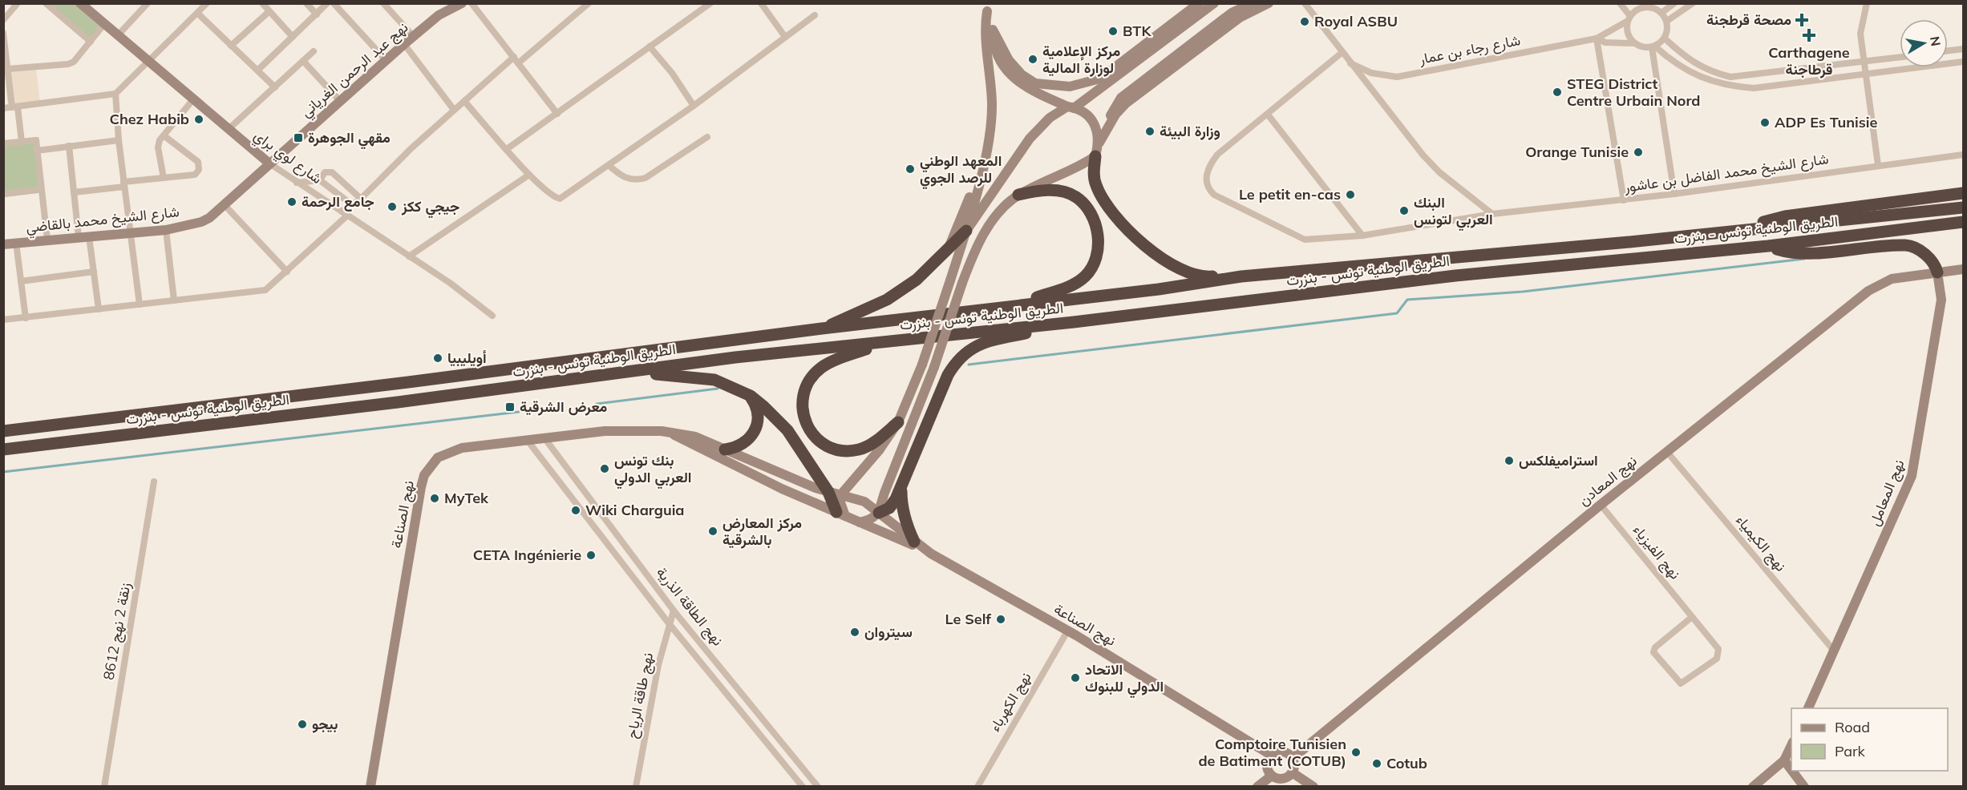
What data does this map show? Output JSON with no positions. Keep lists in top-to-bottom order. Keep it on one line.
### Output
{"streets":{"highway":["الطريق الوطنية تونس - بنزرت"],"street":["شارع رجاء بن عمار","نهج عبد الرحمن الغرياني","شارع لوي براي","شارع الشيخ محمد الفاضل بن عاشور","شارع الشيخ محمد بالقاضي","نهج المعادن","نهج المعامل","نهج الصناعة","نهج الكيمياء","نهج الفيزياء","نهج الطاقة الذرية","زنقة 2 نهج 8612","نهج طاقة الرياح","نهج الكهرباء"]},"crossings":[["نهج عبد الرحمن الغرياني","شارع لوي براي"],["نهج عبد الرحمن الغرياني","شارع الشيخ محمد بالقاضي"],["شارع لوي براي","شارع الشيخ محمد بالقاضي"],["نهج المعادن","نهج المعامل"],["نهج المعادن","نهج الصناعة"],["نهج المعادن","نهج الكيمياء"],["نهج المعادن","نهج الفيزياء"],["نهج المعامل","نهج الكيمياء"],["نهج الصناعة","نهج الطاقة الذرية"],["نهج الصناعة","نهج الكهرباء"],["نهج الطاقة الذرية","نهج طاقة الرياح"]],"places":{"health":["مصحة قرطجنة","Carthagene قرطاجنة"],"other":["Royal ASBU","BTK","مركز الإعلامية لوزارة المالية","STEG District Centre Urbain Nord","Chez Habib","ADP Es Tunisie","وزارة البيئة","Orange Tunisie","المعهد الوطني للرصد الجوي","Le petit en-cas","جامع الرحمة","جيجي ككز","البنك العربي لتونس","أويليبيا","استراميفلكس","بنك تونس العربي الدولي","MyTek","Wiki Charguia","مركز المعارض بالشرقية","CETA Ingénierie","Le Self","سيتروان","الاتحاد الدولي للبنوك","بيجو","Comptoire Tunisien de Batiment (COTUB)","Cotub"],"transit":["مقهي الجوهرة","معرض الشرقية"]},"legend":["Road","Park"],"north":"right"}
